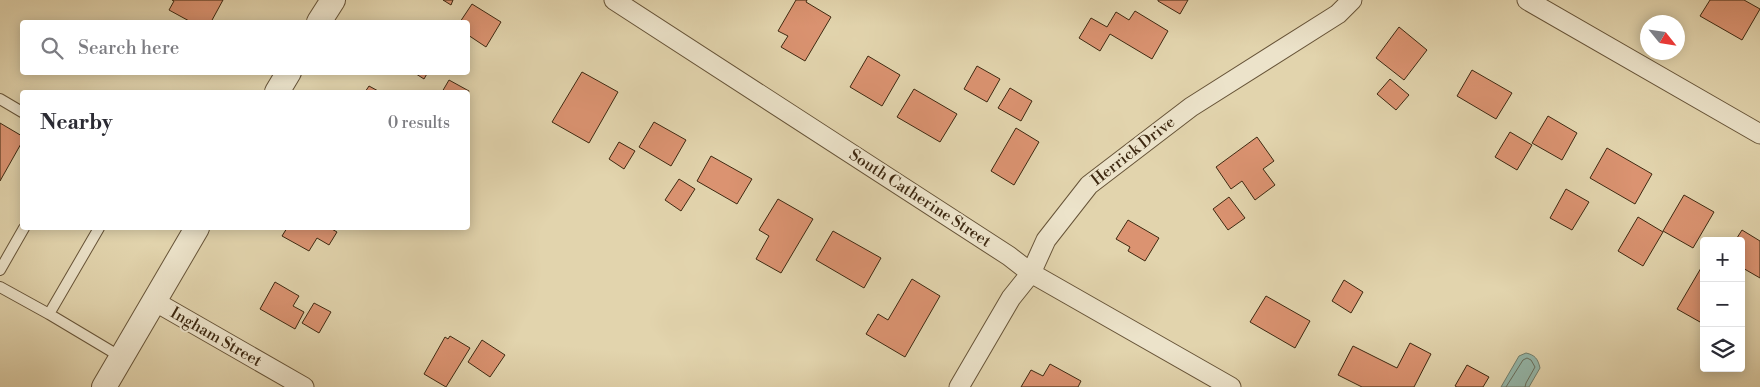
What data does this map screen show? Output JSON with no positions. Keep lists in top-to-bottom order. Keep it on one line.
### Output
{"streets":{"street":["Herrick Drive","South Catherine Street","Ingham Street"]},"crossings":[["Herrick Drive","South Catherine Street"]],"north":"bottom right","page":{"search":"Search here","heading":["Nearby","0 results"],"map_buttons":["+","−"]}}
